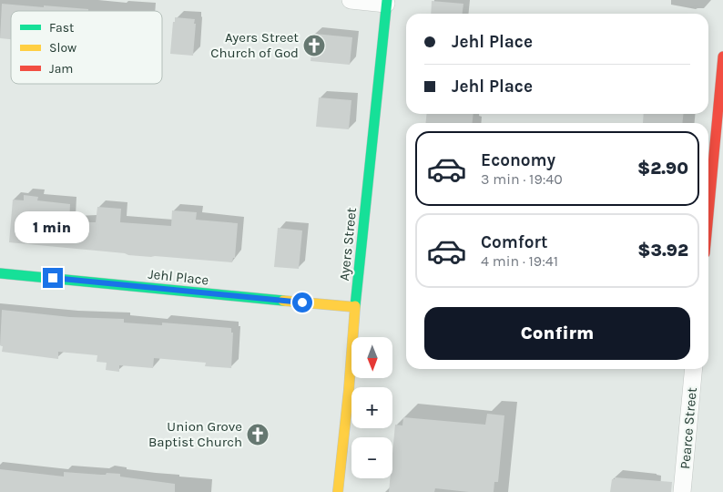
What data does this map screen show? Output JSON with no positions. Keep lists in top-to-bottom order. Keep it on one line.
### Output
{"streets":{"street":["Ayers Street","Jehl Place","Pearce Street"]},"crossings":[["Ayers Street","Jehl Place"]],"places":{"church":["Ayers Street Church of God","Union Grove Baptist Church"]},"legend":["Fast","Slow","Jam"],"north":"bottom","page":{"banner":["Jehl Place","Jehl Place"],"list":[{"name":"Economy","note":"3 min · 19:40","value":"$2.90"},{"name":"Comfort","note":"4 min · 19:41","value":"$3.92"}],"bubble":"1 min","buttons":"Confirm","map_buttons":["+","−"]}}
